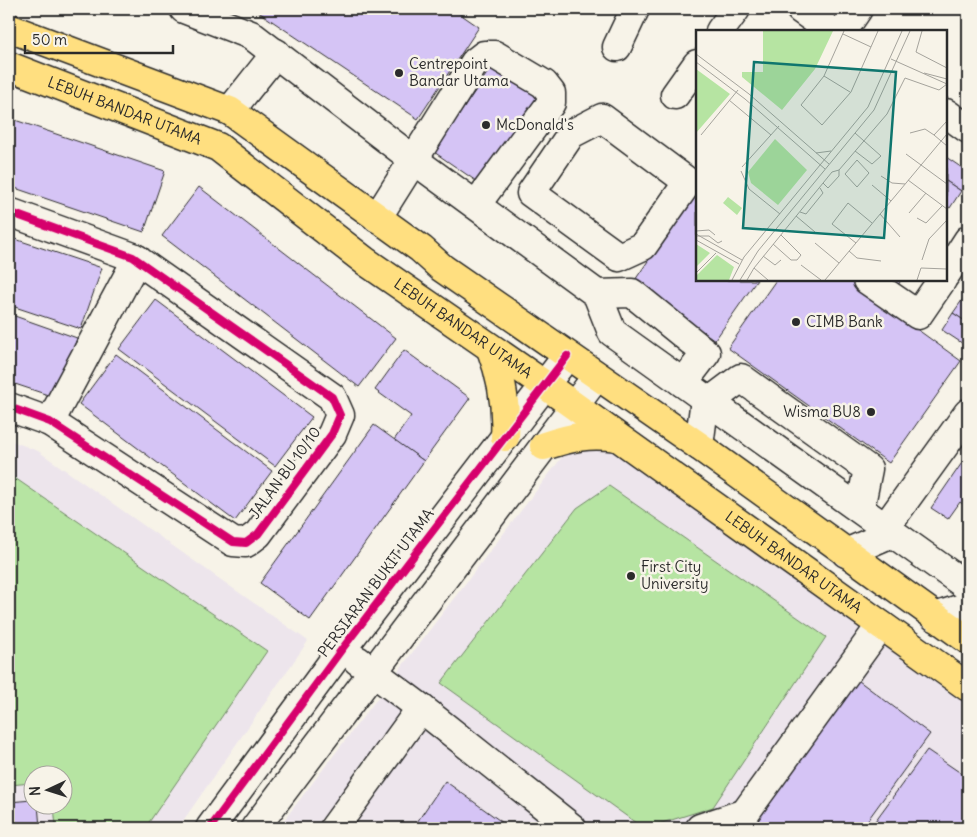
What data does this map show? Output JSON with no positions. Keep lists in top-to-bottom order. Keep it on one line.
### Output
{"streets":{"main road":["LEBUH BANDAR UTAMA"],"street":["JALAN BU 10/10","PERSIARAN BUKIT UTAMA"]},"crossings":[["LEBUH BANDAR UTAMA","PERSIARAN BUKIT UTAMA"]],"places":["Centrepoint Bandar Utama","McDonald's","CIMB Bank","Wisma BU8","First City University"],"scale_bar":"50 m","north":"left"}
